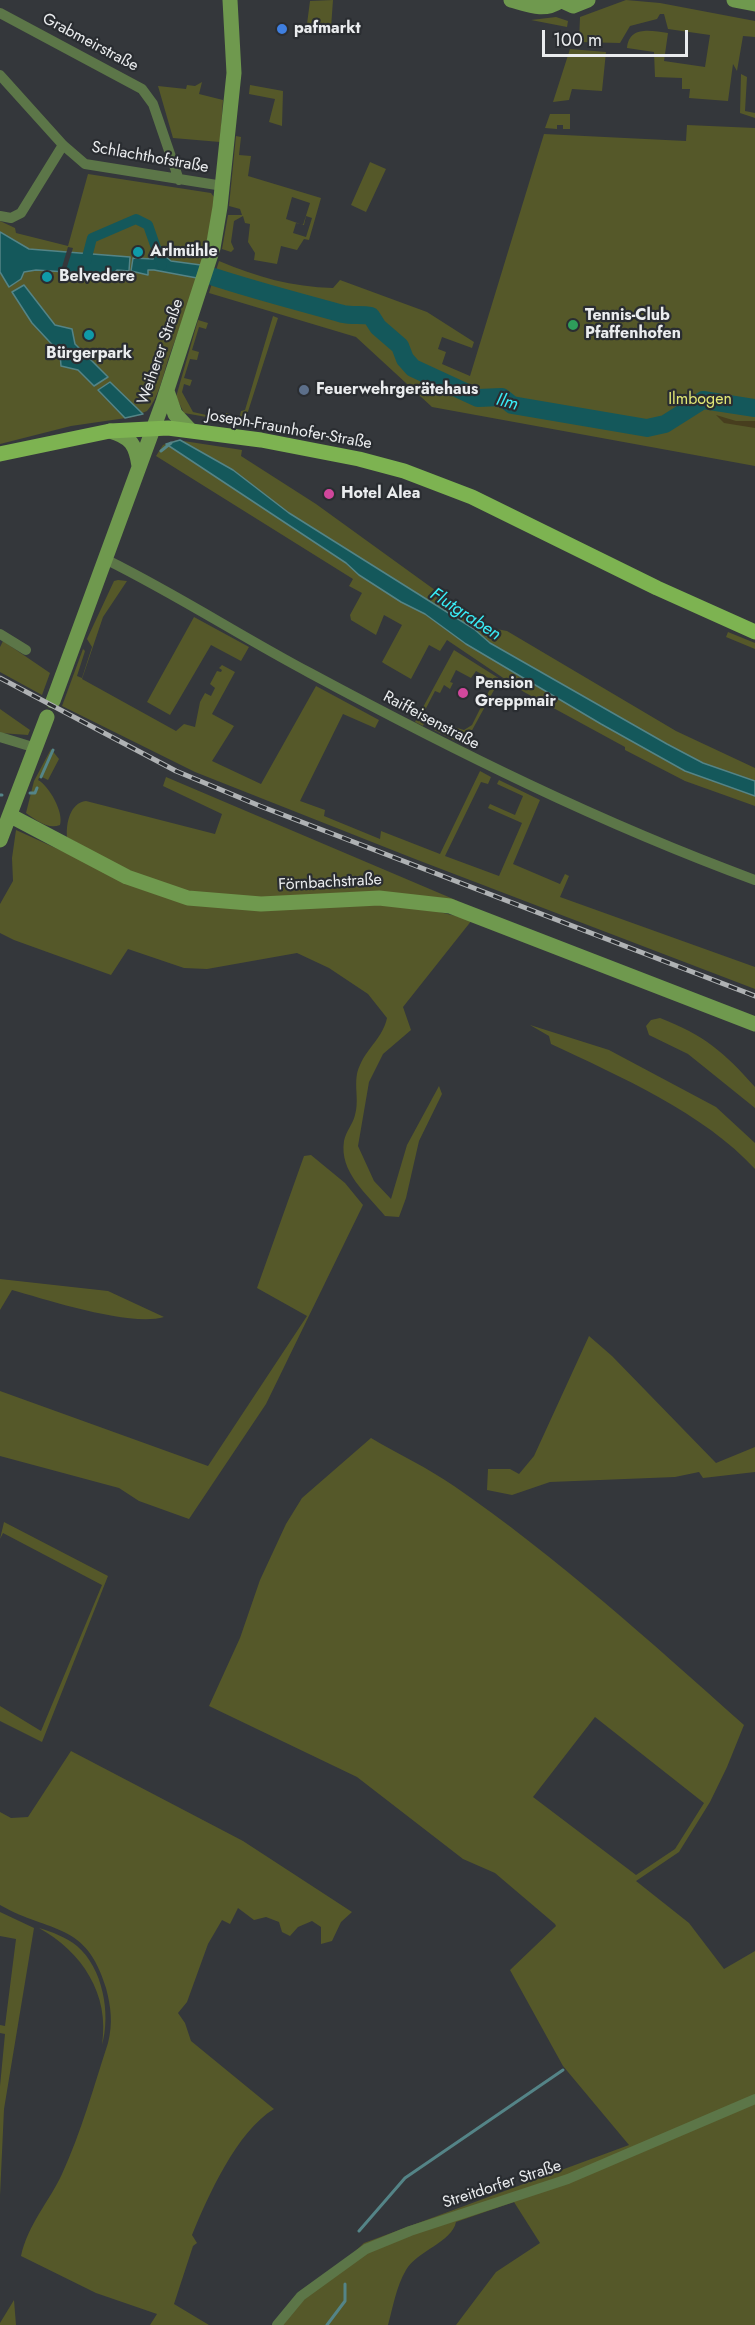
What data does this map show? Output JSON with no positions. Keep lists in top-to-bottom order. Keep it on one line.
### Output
{"streets":{"main road":["Joseph-Fraunhofer-Straße"],"street":["Grabmeirstraße","Schlachthofstraße","Weiherer Straße","Raiffeisenstraße","Förnbachstraße","Streitdorfer Straße"]},"crossings":[["Grabmeirstraße","Schlachthofstraße"],["Schlachthofstraße","Weiherer Straße"],["Weiherer Straße","Joseph-Fraunhofer-Straße"],["Weiherer Straße","Raiffeisenstraße"]],"water":["Ilm","Flutgraben"],"parks":["Ilmbogen"],"places":["pafmarkt","Arlmühle","Belvedere","Tennis-Club Pfaffenhofen","Bürgerpark","Feuerwehrgerätehaus","Hotel Alea","Pension Greppmair"],"scale_bar":"100 m"}
